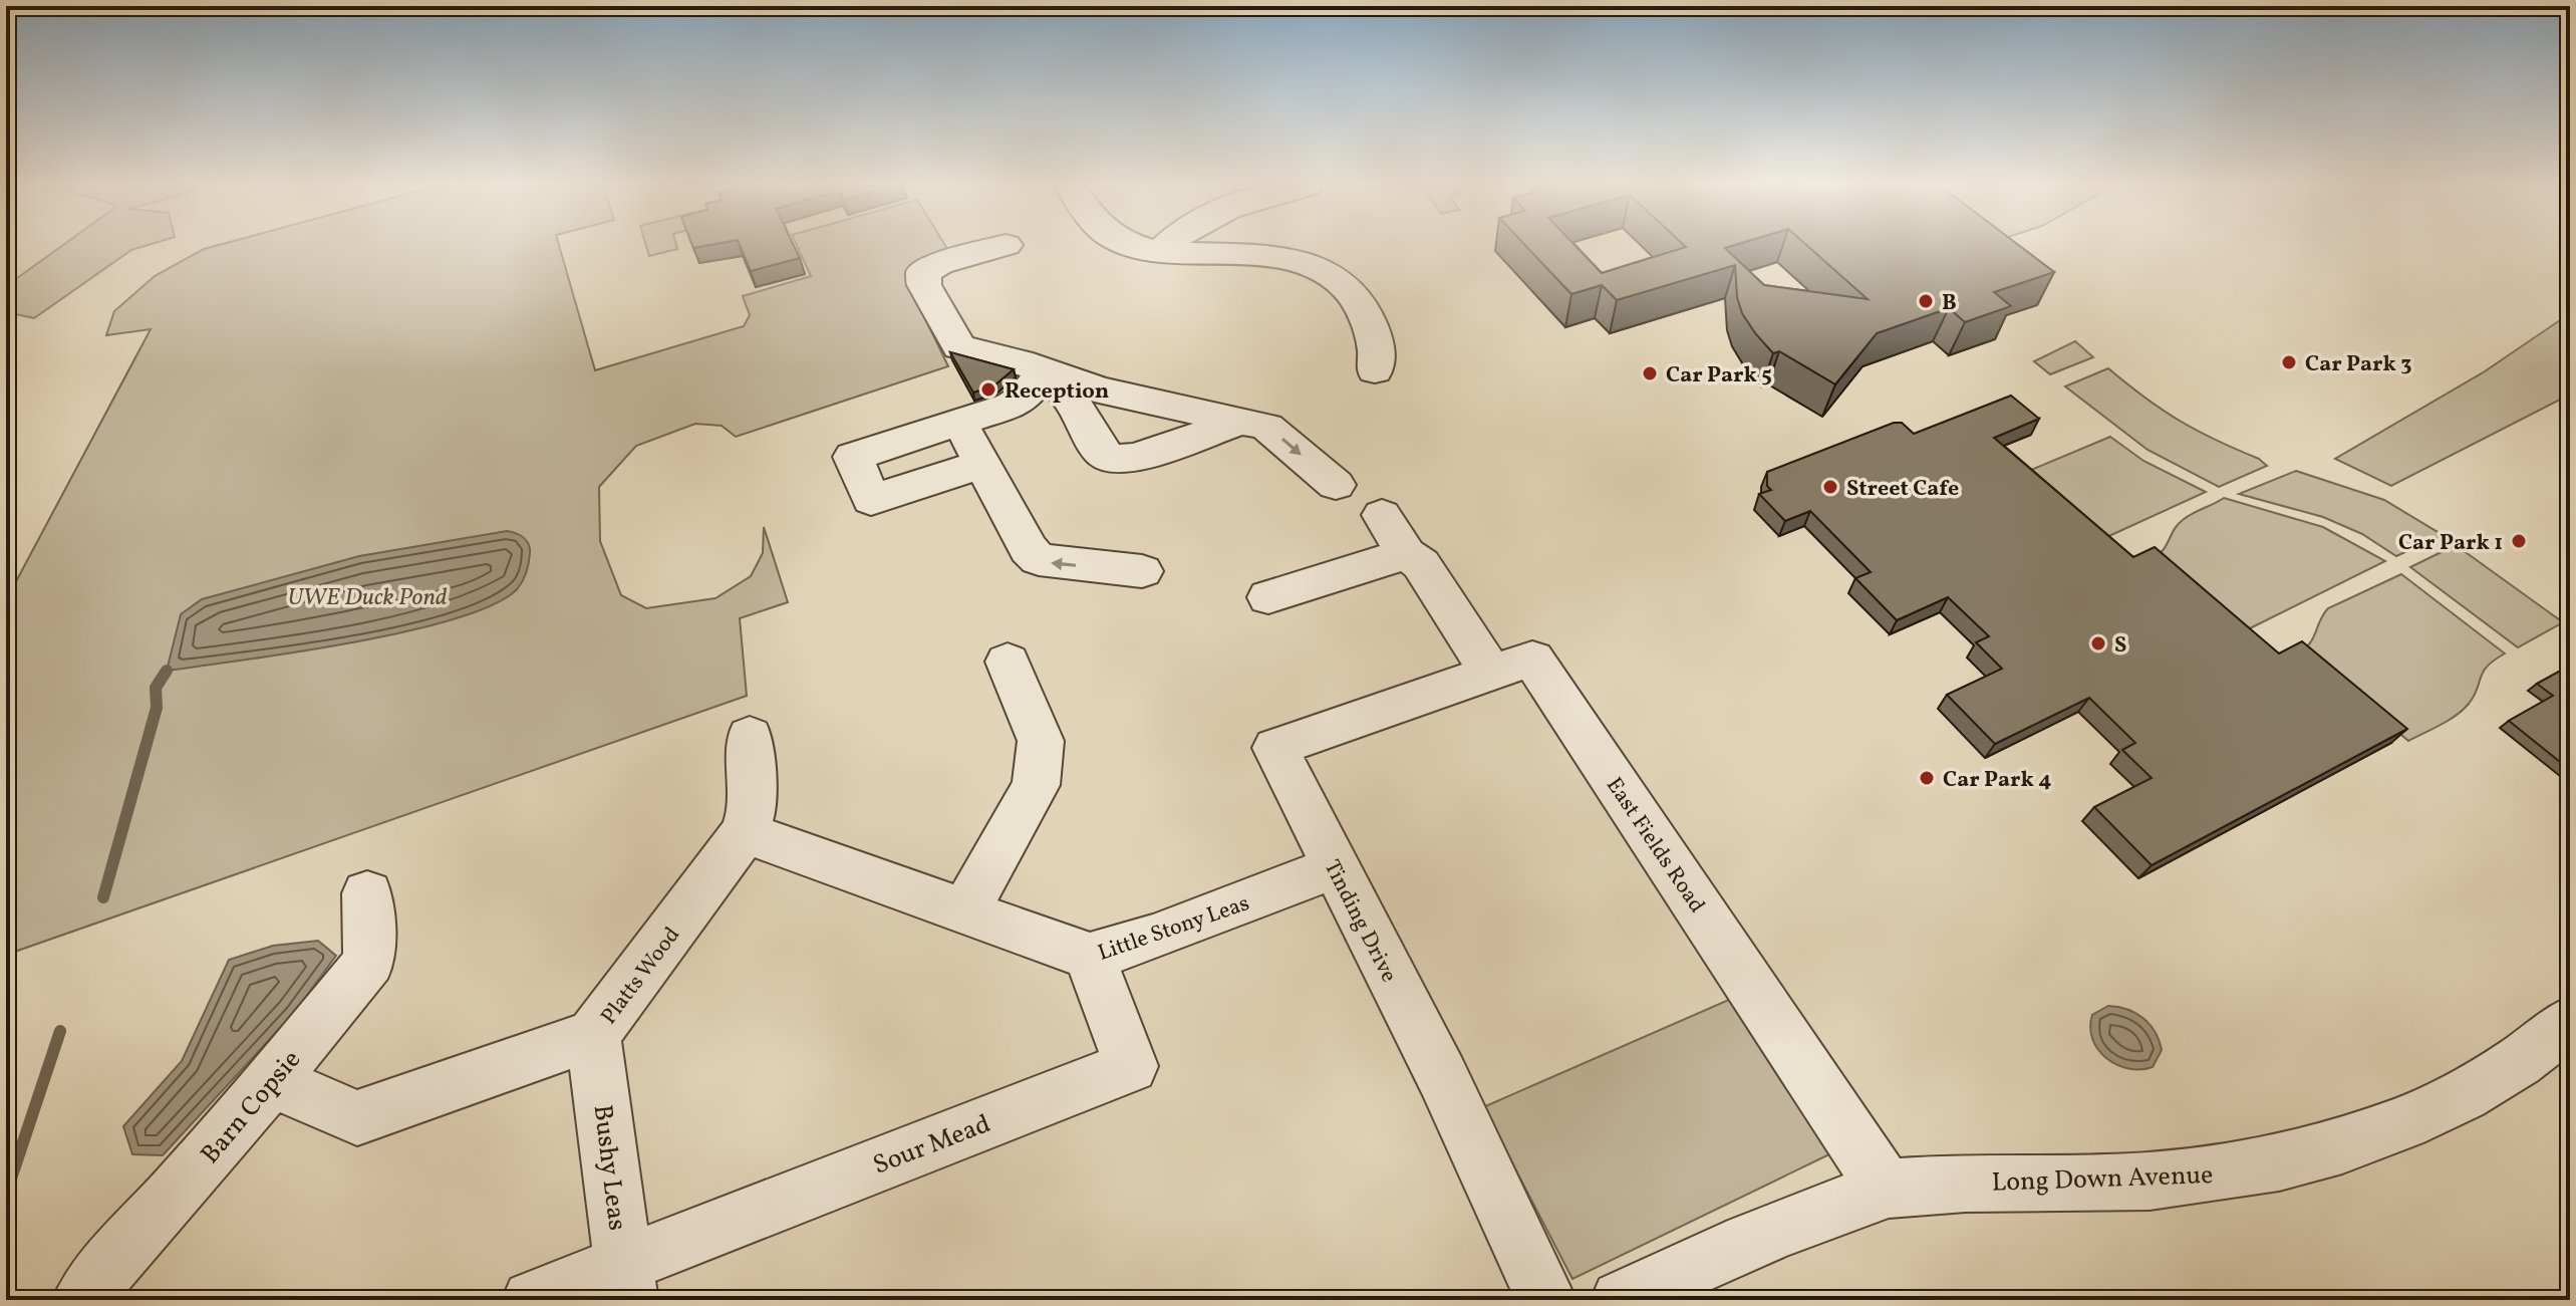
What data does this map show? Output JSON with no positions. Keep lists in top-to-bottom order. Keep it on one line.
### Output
{"streets":{"street":["East Fields Road","Tinding Drive","Little Stony Leas","Platts Wood","Barn Copsie","Sour Mead","Bushy Leas","Long Down Avenue"]},"crossings":[["East Fields Road","Tinding Drive"],["East Fields Road","Long Down Avenue"],["Tinding Drive","Little Stony Leas"],["Little Stony Leas","Platts Wood"],["Little Stony Leas","Sour Mead"],["Platts Wood","Barn Copsie"],["Platts Wood","Bushy Leas"],["Sour Mead","Bushy Leas"]],"water":["UWE Duck Pond"],"places":["B","Car Park 3","Car Park 5","Reception","Street Cafe","Car Park 1","S","Car Park 4"]}
